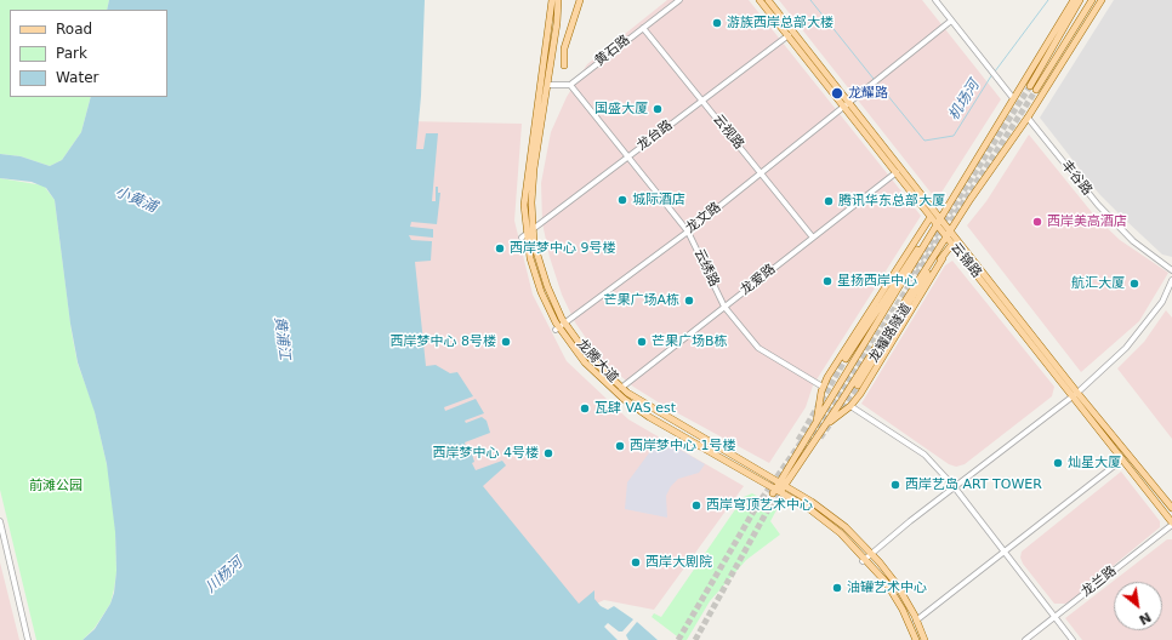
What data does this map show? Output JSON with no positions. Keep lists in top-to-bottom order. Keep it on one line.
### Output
{"streets":{"main road":["云锦路","龙耀路隧道","龙腾大道"],"street":["黄石路","云视路","龙台路","丰谷路","龙文路","云绣路","龙爱路","龙兰路"]},"crossings":[["黄石路","云视路"],["黄石路","云绣路"],["云视路","龙台路"],["云视路","龙文路"],["云视路","龙爱路"],["龙台路","云锦路"],["龙台路","云绣路"],["龙台路","龙腾大道"],["龙文路","云锦路"],["龙文路","云绣路"],["龙文路","龙腾大道"],["云锦路","龙爱路"],["云锦路","龙耀路隧道"],["云锦路","龙兰路"],["云绣路","龙爱路"],["龙爱路","龙腾大道"]],"water":["机场河","小黄浦","黄浦江","川杨河"],"parks":["前滩公园"],"places":["游族西岸总部大楼","龙耀路","国盛大厦","城际酒店","腾讯华东总部大厦","西岸美高酒店","西岸梦中心 9号楼","星扬西岸中心","航汇大厦","芒果广场A栋","西岸梦中心 8号楼","芒果广场B栋","瓦肆 VAS est","西岸梦中心 1号楼","西岸梦中心 4号楼","灿星大厦","西岸艺岛 ART TOWER","西岸穹顶艺术中心","西岸大剧院","油罐艺术中心"],"legend":["Road","Park","Water"],"north":"bottom right"}
